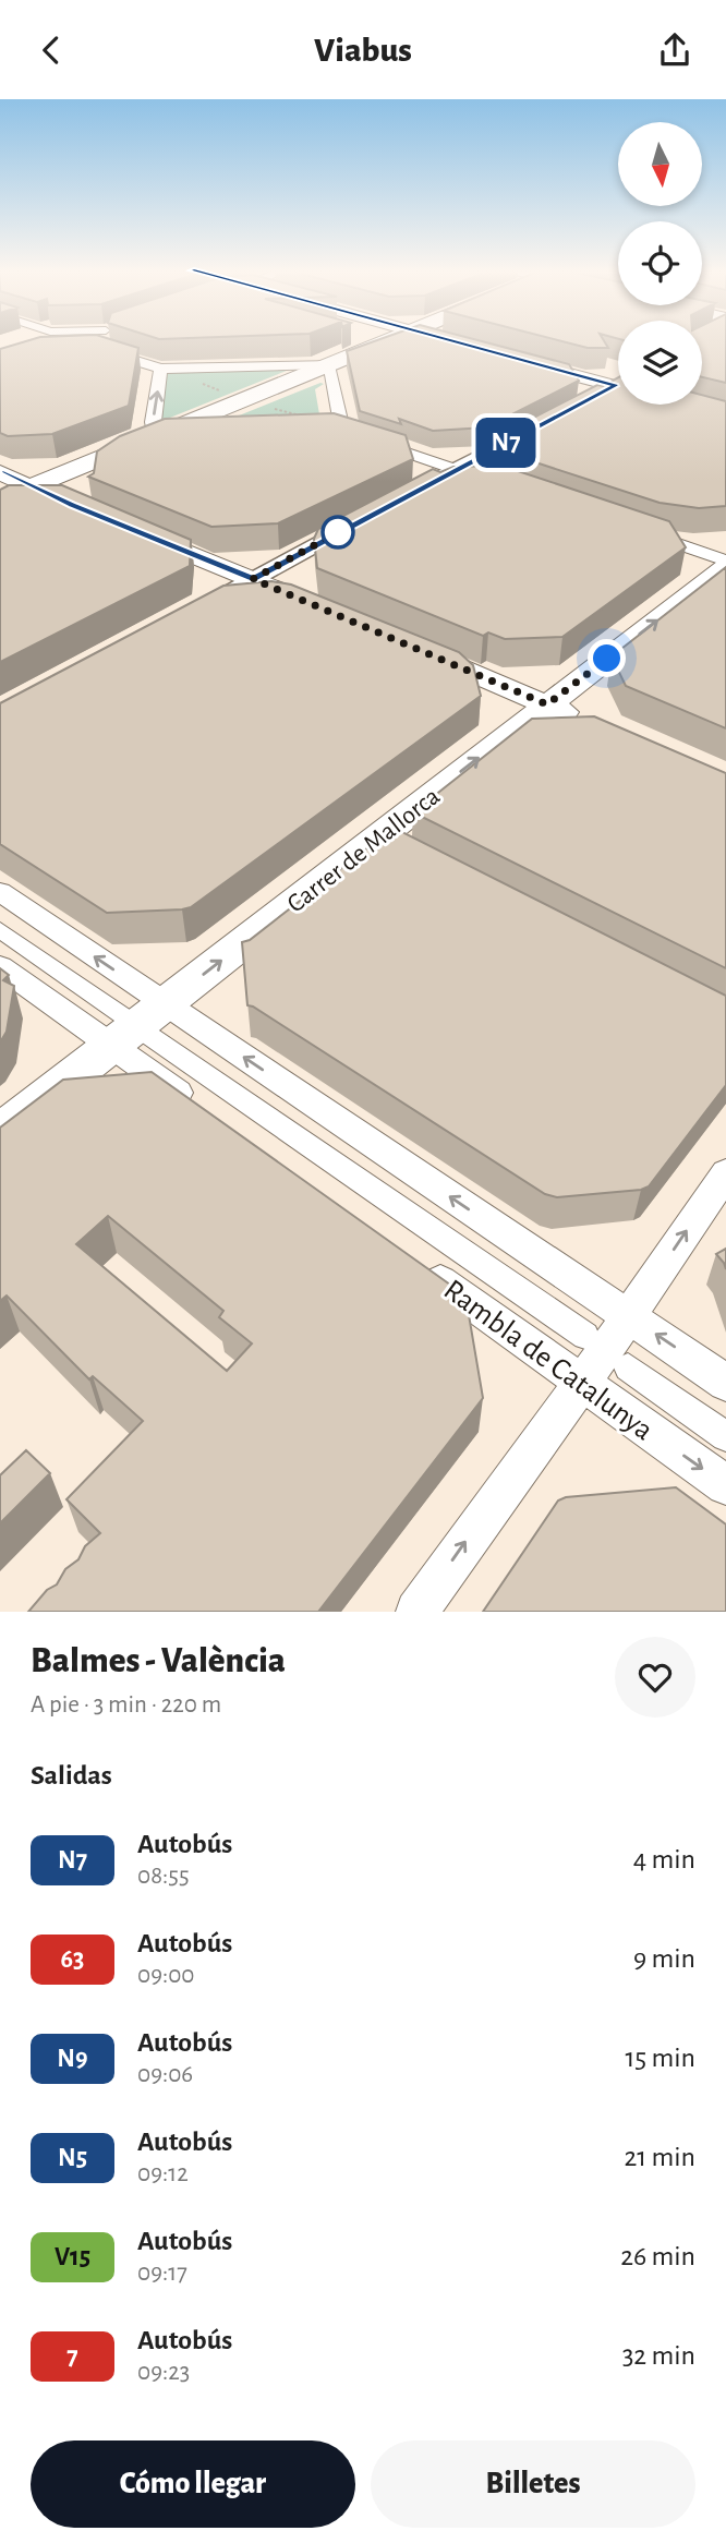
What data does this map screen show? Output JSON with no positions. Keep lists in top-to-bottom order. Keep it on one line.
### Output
{"streets":{"main road":["Carrer de Mallorca"],"street":["Rambla de Catalunya"]},"crossings":[["Carrer de Mallorca","Rambla de Catalunya"]],"one_way":["Carrer de Mallorca"],"lines":["bus line N7"],"north":"bottom","page":{"header":"Viabus","on_map":"N7","heading":[["Balmes - València","A pie · 3 min · 220 m"],"Salidas"],"list":[{"mark":"N7","name":"Autobús","note":"08:55","value":"4 min"},{"mark":"63","name":"Autobús","note":"09:00","value":"9 min"},{"mark":"N9","name":"Autobús","note":"09:06","value":"15 min"},{"mark":"N5","name":"Autobús","note":"09:12","value":"21 min"},{"mark":"V15","name":"Autobús","note":"09:17","value":"26 min"},{"mark":"7","name":"Autobús","note":"09:23","value":"32 min"}],"buttons":["Cómo llegar","Billetes"]}}
